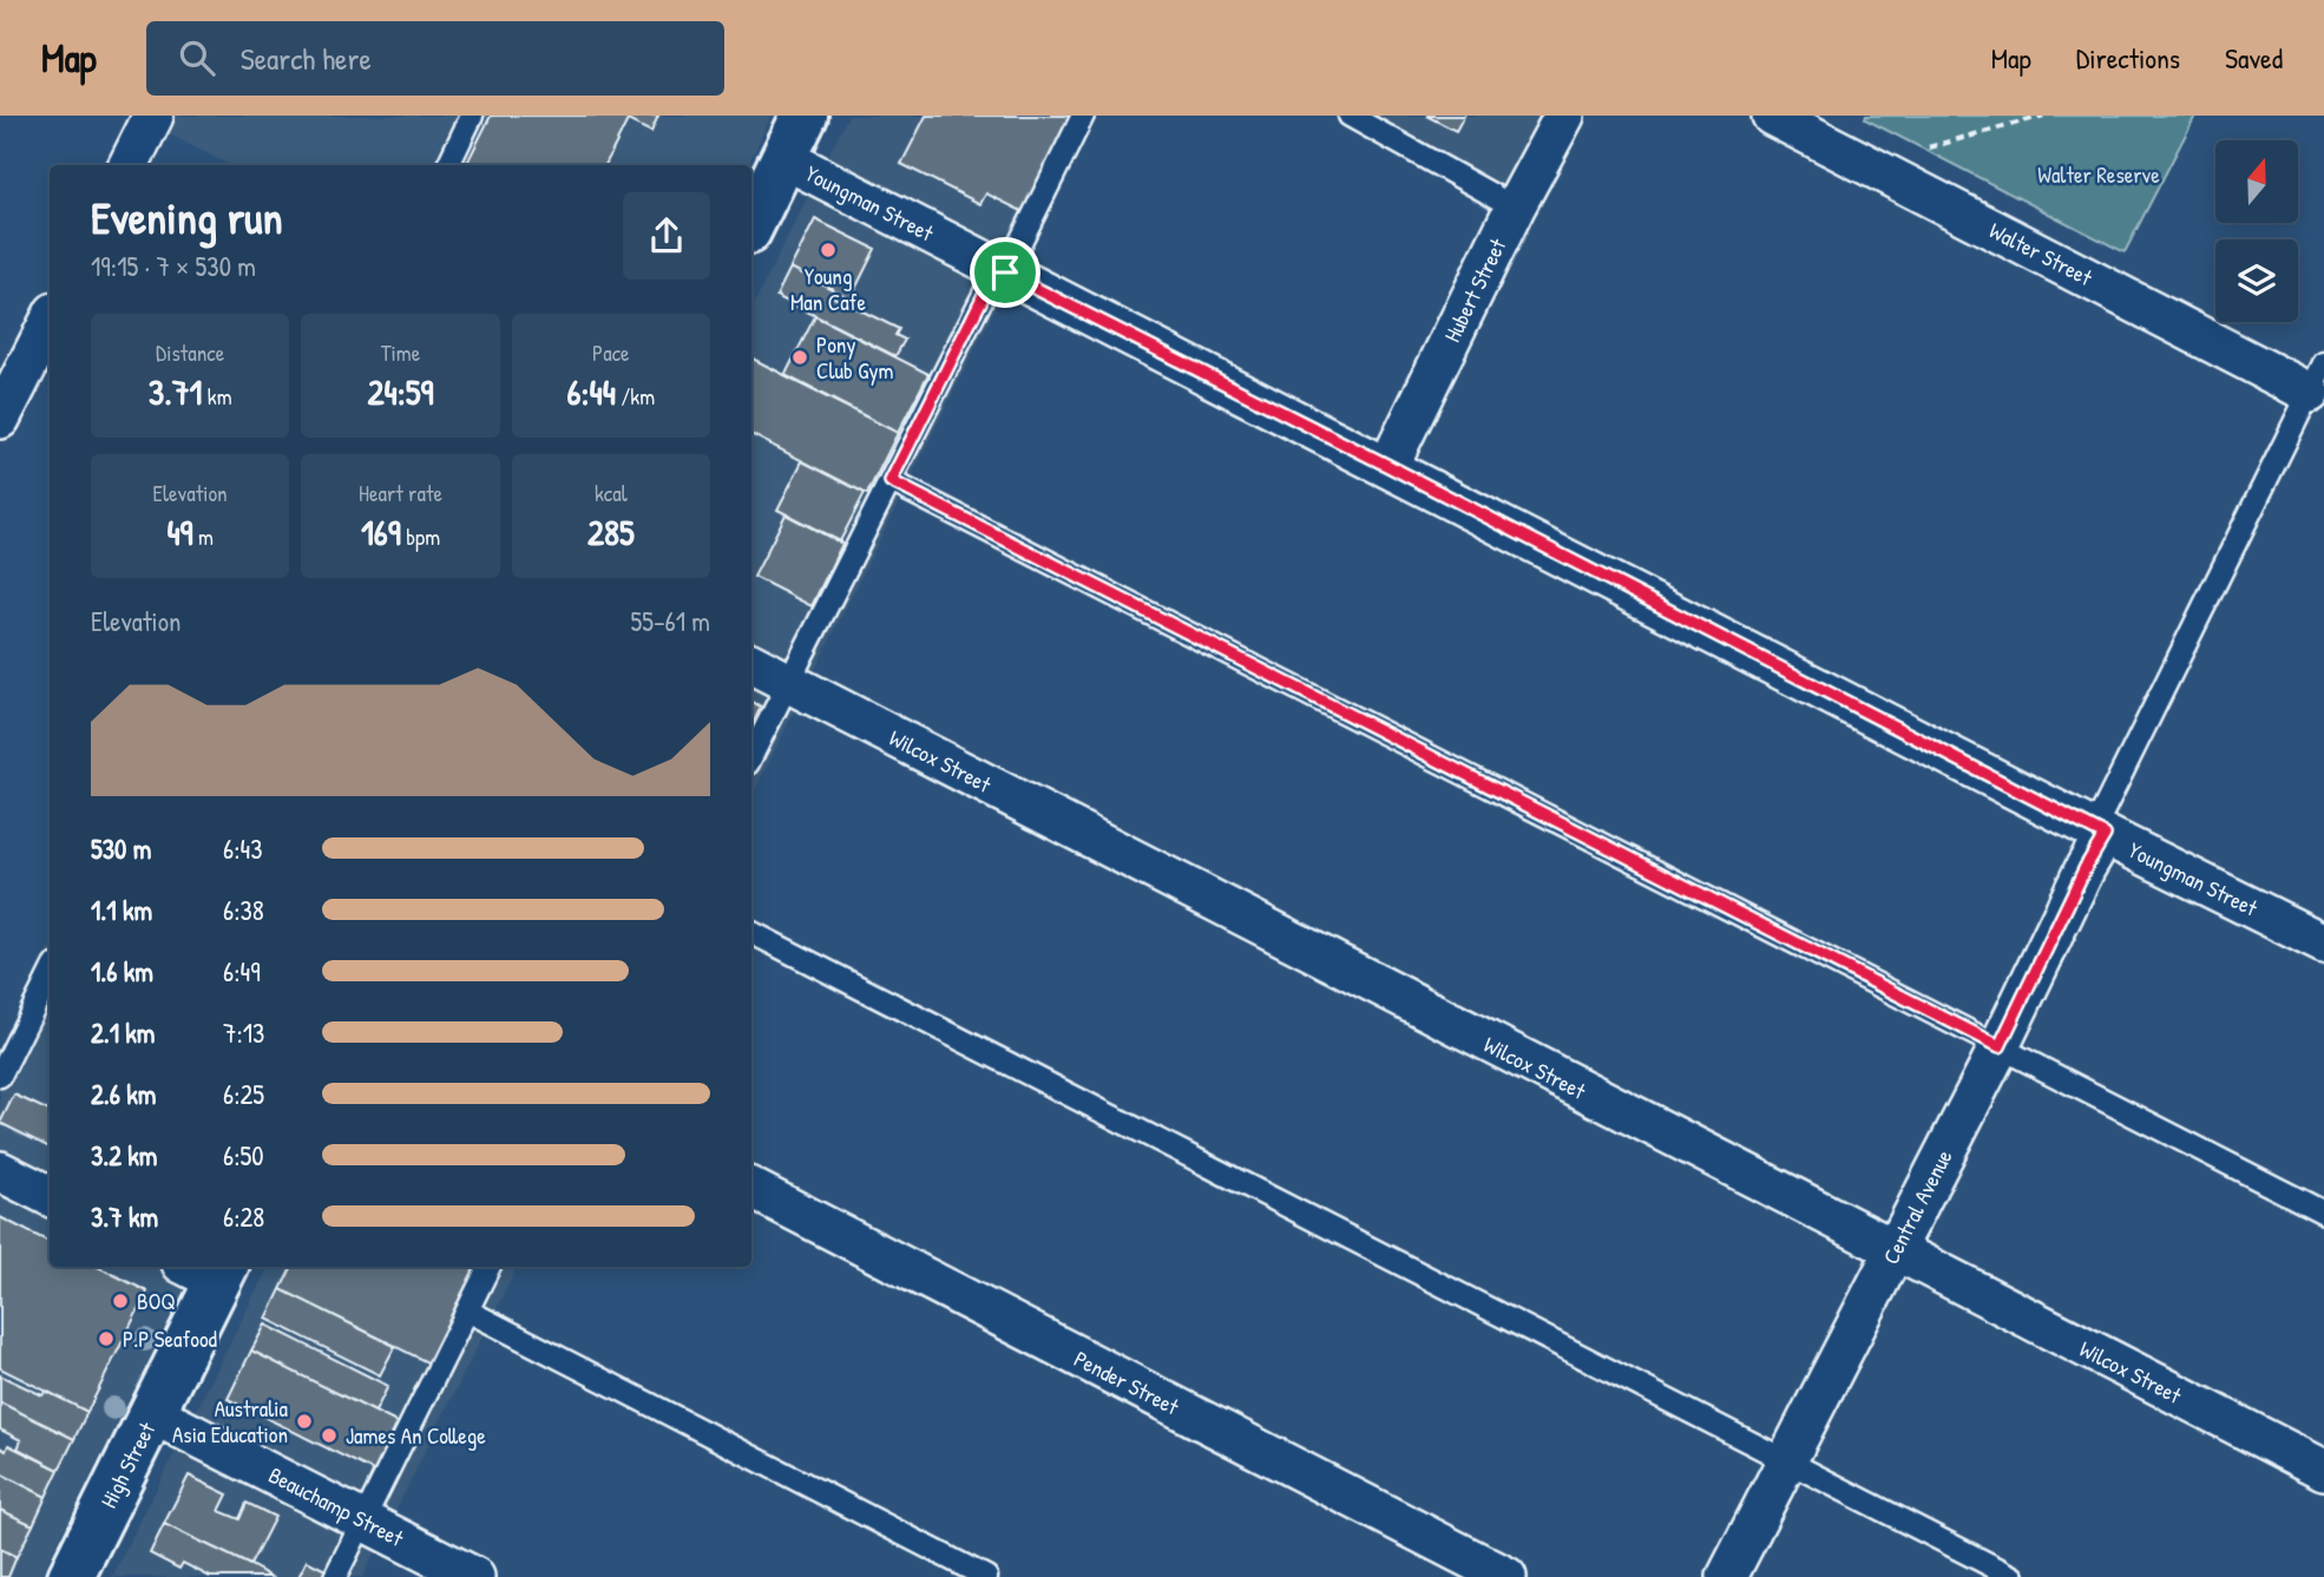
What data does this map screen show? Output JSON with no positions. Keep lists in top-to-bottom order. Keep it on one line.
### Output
{"streets":{"main road":["High Street"],"street":["Youngman Street","Walter Street","Hubert Street","Wilcox Street","Central Avenue","Pender Street","Beauchamp Street"]},"crossings":[["Youngman Street","Hubert Street"],["Youngman Street","Central Avenue"],["Wilcox Street","Central Avenue"],["High Street","Beauchamp Street"]],"parks":["Walter Reserve"],"places":["Young Man Cafe","Pony Club Gym","BOQ","P.P Seafood","Australia Asia Education","James An College"],"north":"top","page":{"header":"Map","search":"Search here","nav":["Map","Directions","Saved"],"heading":["Evening run","19:15 · 7 × 530 m"],"stats":[["Distance","3.71 km"],["Time","24:59"],["Pace","6:44 /km"],["Elevation","49 m"],["Heart rate","169 bpm"],["kcal","285"]],"chart":["Elevation","55–61 m"],"list":[{"name":"530 m","note":"6:43"},{"name":"1.1 km","note":"6:38"},{"name":"1.6 km","note":"6:49"},{"name":"2.1 km","note":"7:13"},{"name":"2.6 km","note":"6:25"},{"name":"3.2 km","note":"6:50"},{"name":"3.7 km","note":"6:28"}]}}
